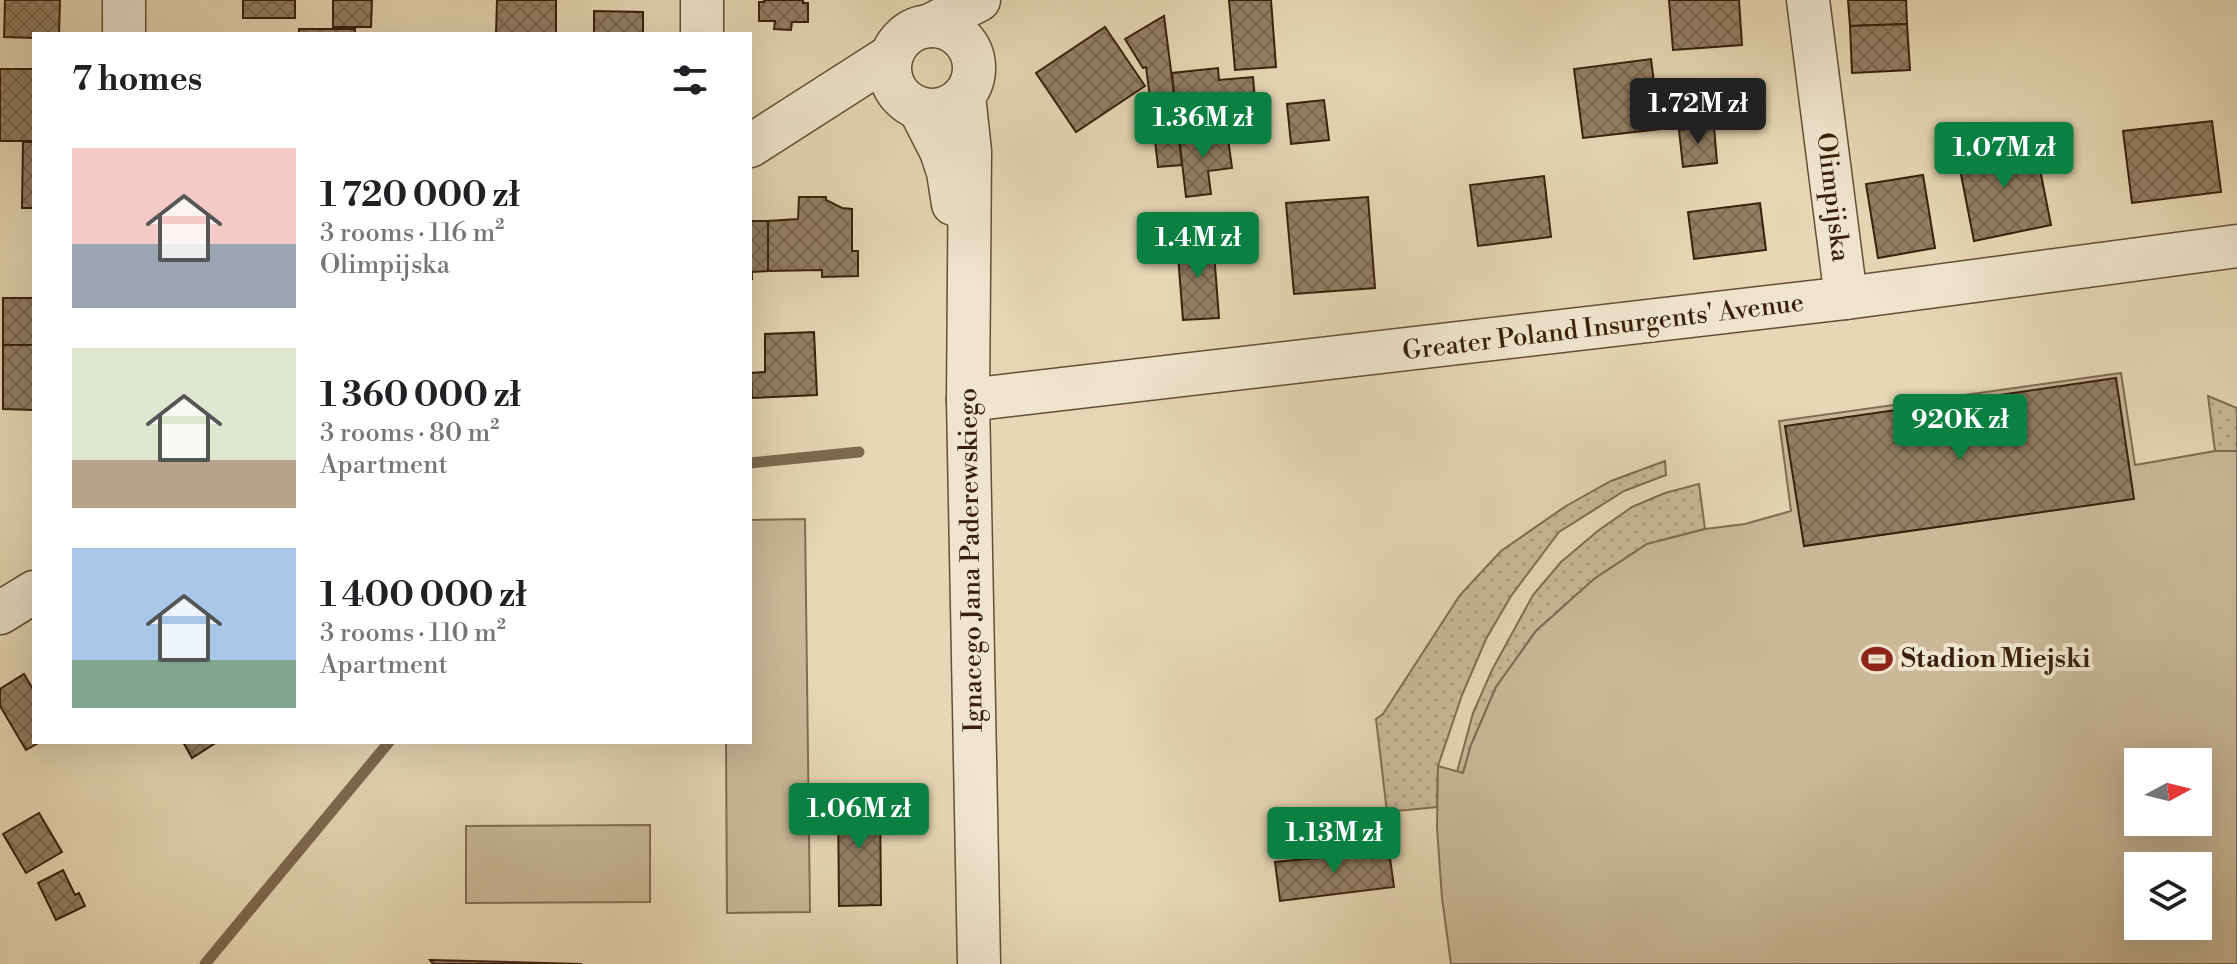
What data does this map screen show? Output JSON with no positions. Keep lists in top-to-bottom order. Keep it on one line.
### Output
{"streets":{"street":["Olimpijska","Greater Poland Insurgents' Avenue","Ignacego Jana Paderewskiego"]},"crossings":[["Olimpijska","Greater Poland Insurgents' Avenue"],["Greater Poland Insurgents' Avenue","Ignacego Jana Paderewskiego"]],"places":{"sports":["Stadion Miejski"]},"north":"right","page":{"heading":"7 homes","price":["1.72M zł","1.36M zł","1.07M zł","1.4M zł","920K zł","1.06M zł","1.13M zł"],"list":[{"name":"1 720 000 zł","note":"3 rooms · 116 m² · Olimpijska"},{"name":"1 360 000 zł","note":"3 rooms · 80 m² · Apartment"},{"name":"1 400 000 zł","note":"3 rooms · 110 m² · Apartment"}]}}
